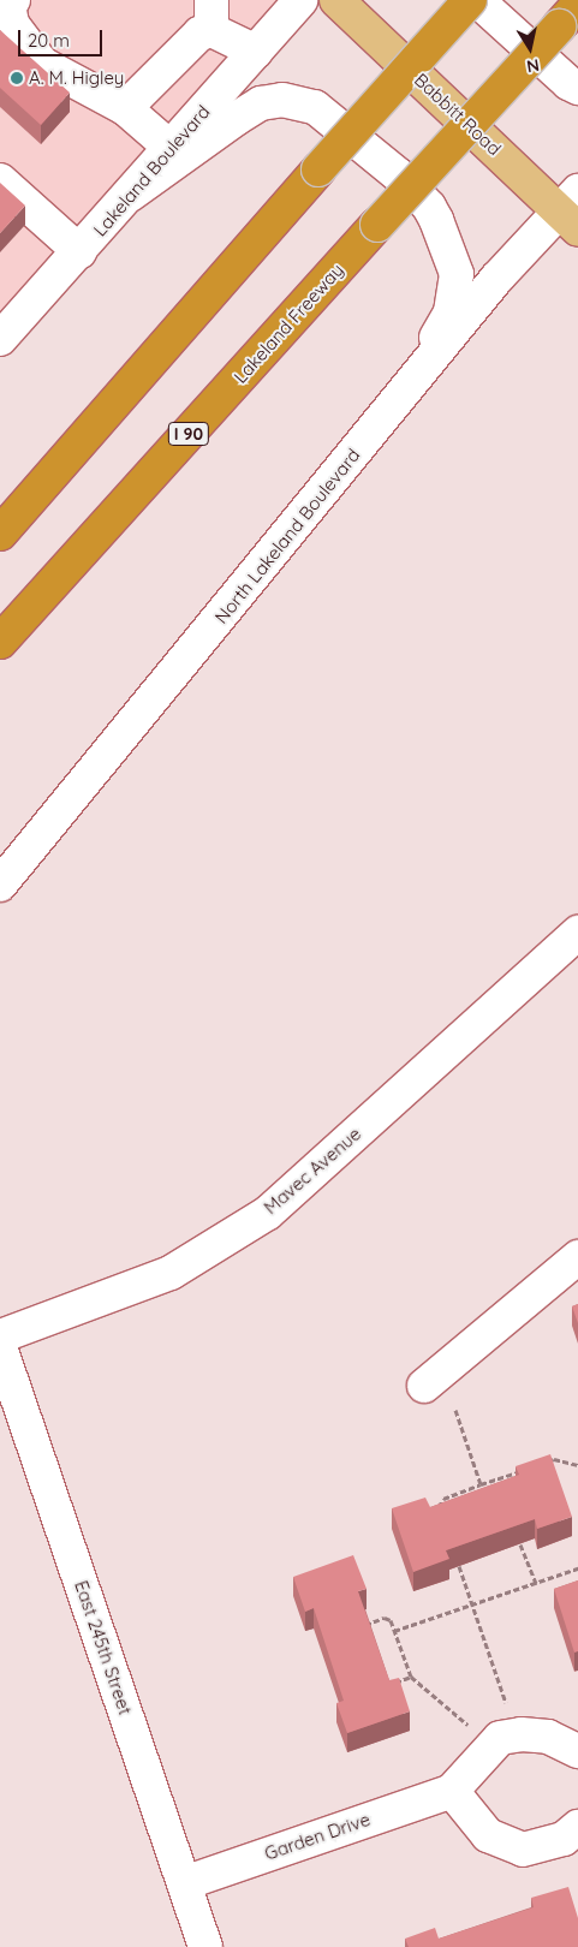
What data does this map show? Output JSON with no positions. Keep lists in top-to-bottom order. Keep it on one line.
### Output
{"streets":{"highway":["Lakeland Freeway","I 90"],"main road":["Babbitt Road"],"street":["Lakeland Boulevard","North Lakeland Boulevard","Mavec Avenue","East 245th Street","Garden Drive"]},"crossings":[["Babbitt Road","North Lakeland Boulevard"],["East 245th Street","Garden Drive"]],"places":["A. M. Higley"],"scale_bar":"20 m","north":"bottom"}
